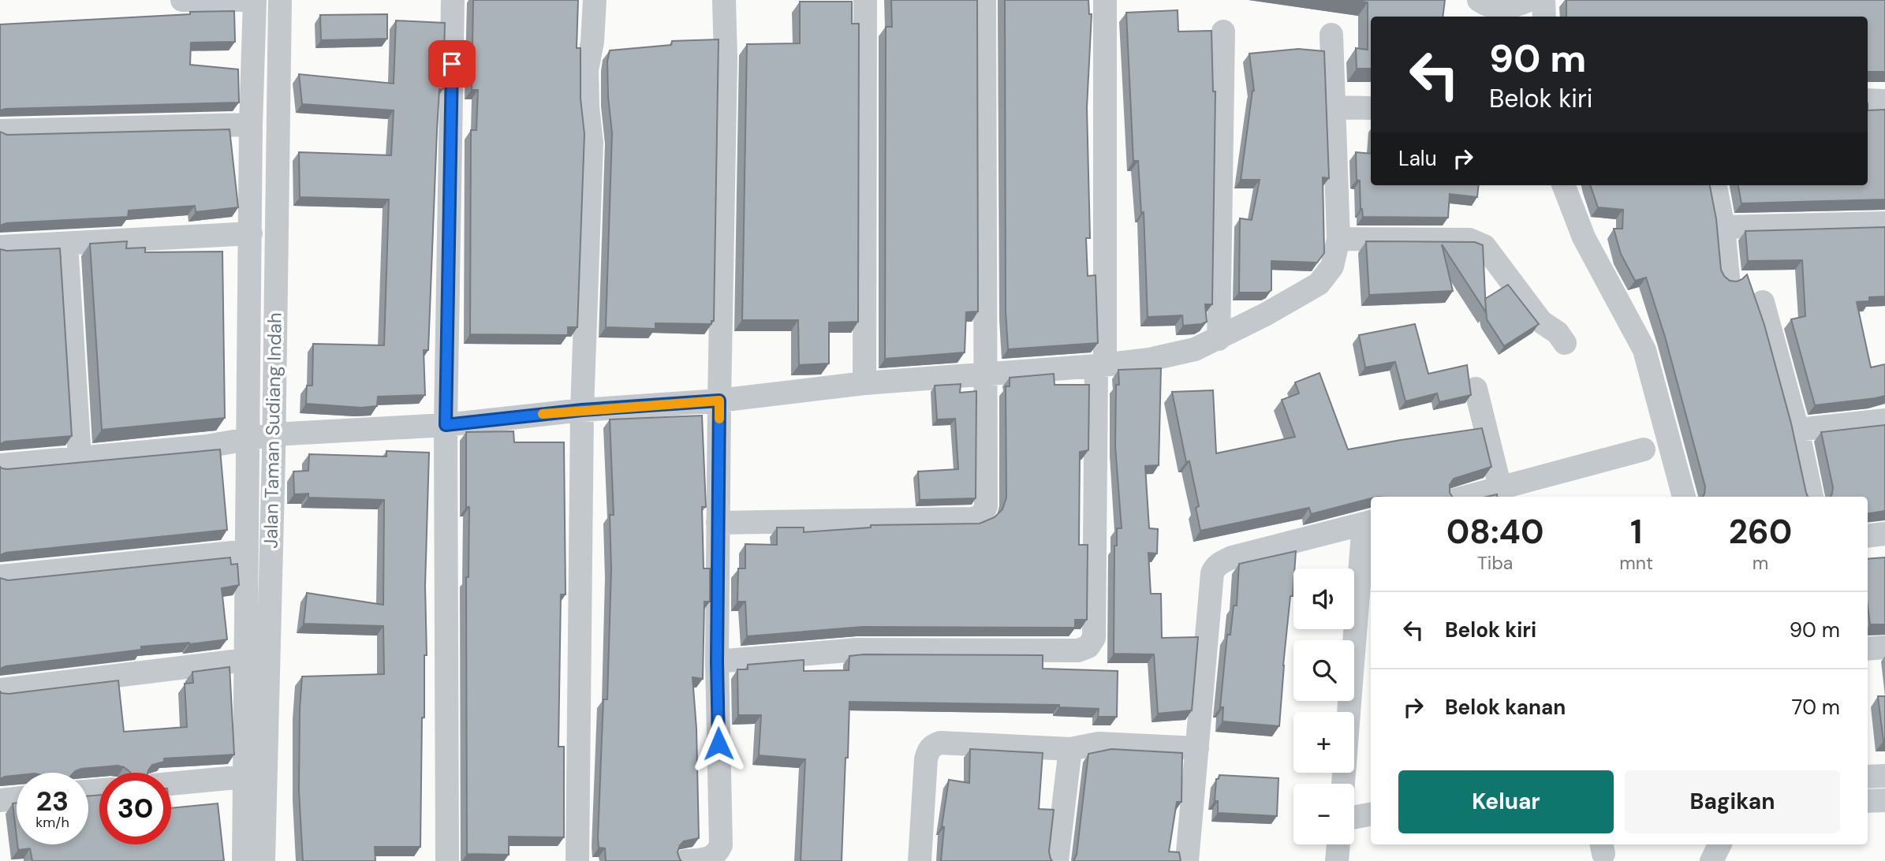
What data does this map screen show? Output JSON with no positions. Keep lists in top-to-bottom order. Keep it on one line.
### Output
{"streets":{"street":["Jalan Taman Sudiang Indah"]},"page":{"turn":["90 m","Belok kiri"],"then":"Lalu","eta":["08:40","Tiba","1","mnt","260","m"],"map_buttons":["+","−"],"list":[{"name":"Belok kiri","value":"90 m"},{"name":"Belok kanan","value":"70 m"}],"buttons":["Keluar","Bagikan"],"speed":"23 km/h","limit":"30"}}
